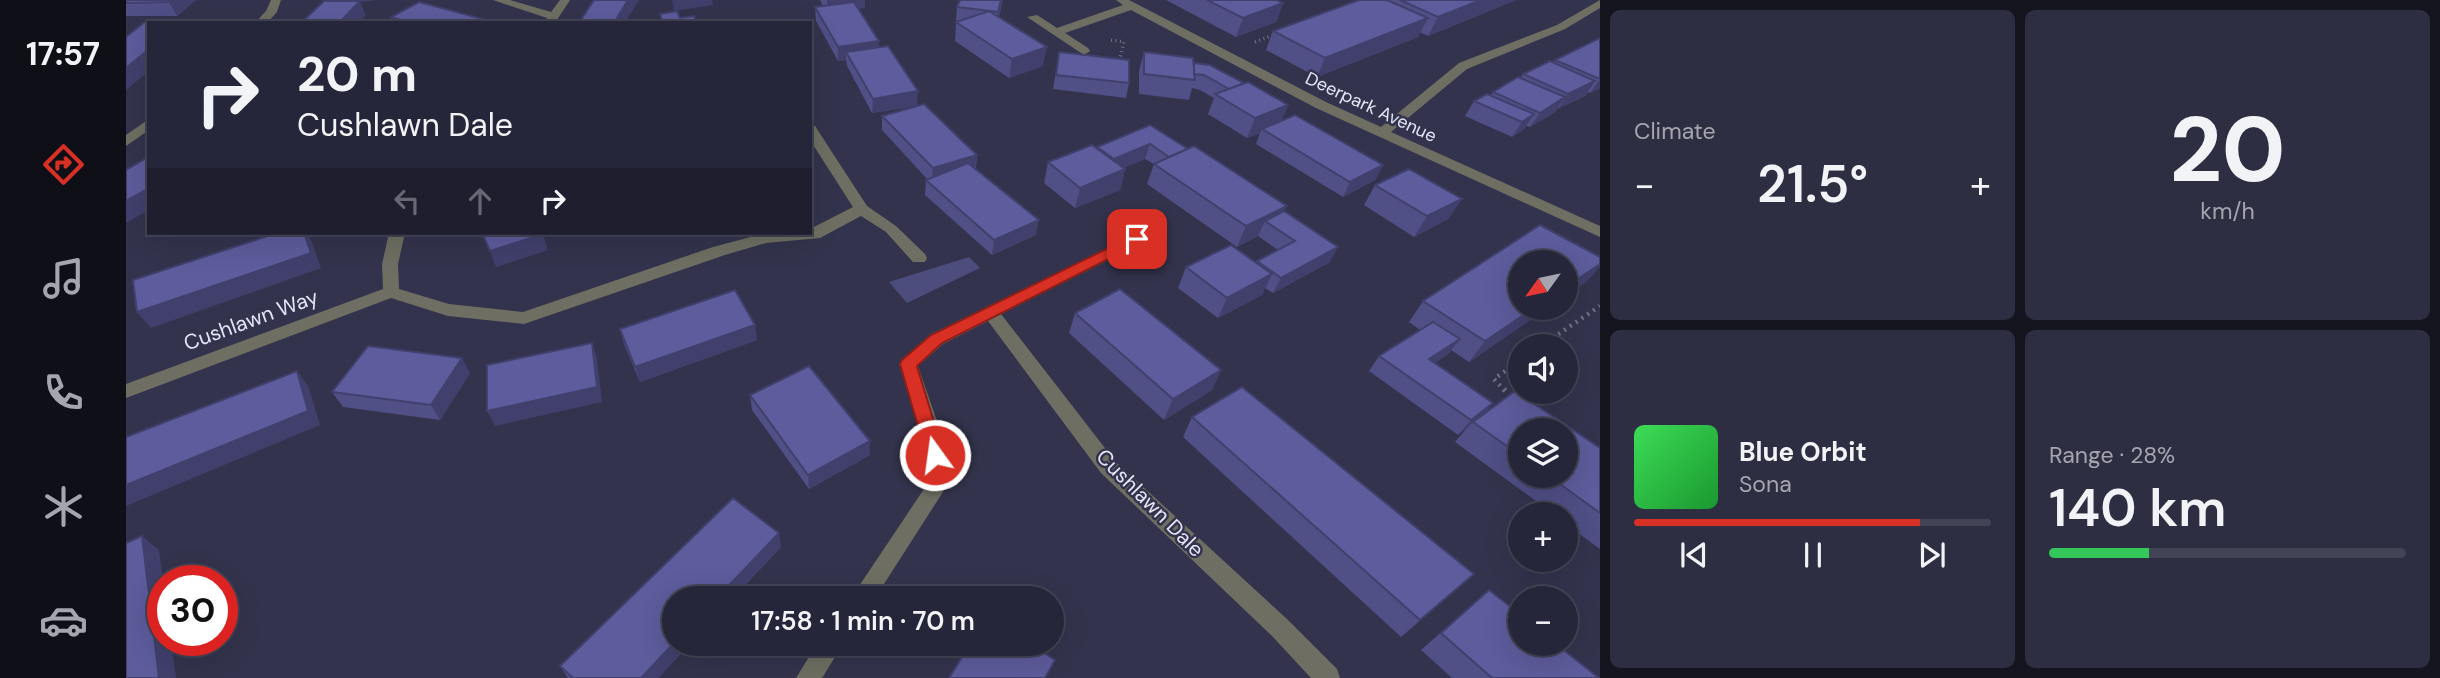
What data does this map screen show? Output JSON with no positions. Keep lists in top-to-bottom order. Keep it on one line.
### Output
{"streets":{"street":["Deerpark Avenue","Cushlawn Way","Cushlawn Dale"]},"north":"bottom left","page":{"tabs":"17:57","tile":["Climate",["20","km/h"],["Range · 28%","140 km"]],"turn":["20 m","Cushlawn Dale"],"heat":["−","21.5°","+"],"map_buttons":["+","−"],"song":["Blue Orbit","Sona"],"limit":"30","trip":"17:58 · 1 min · 70 m"}}
